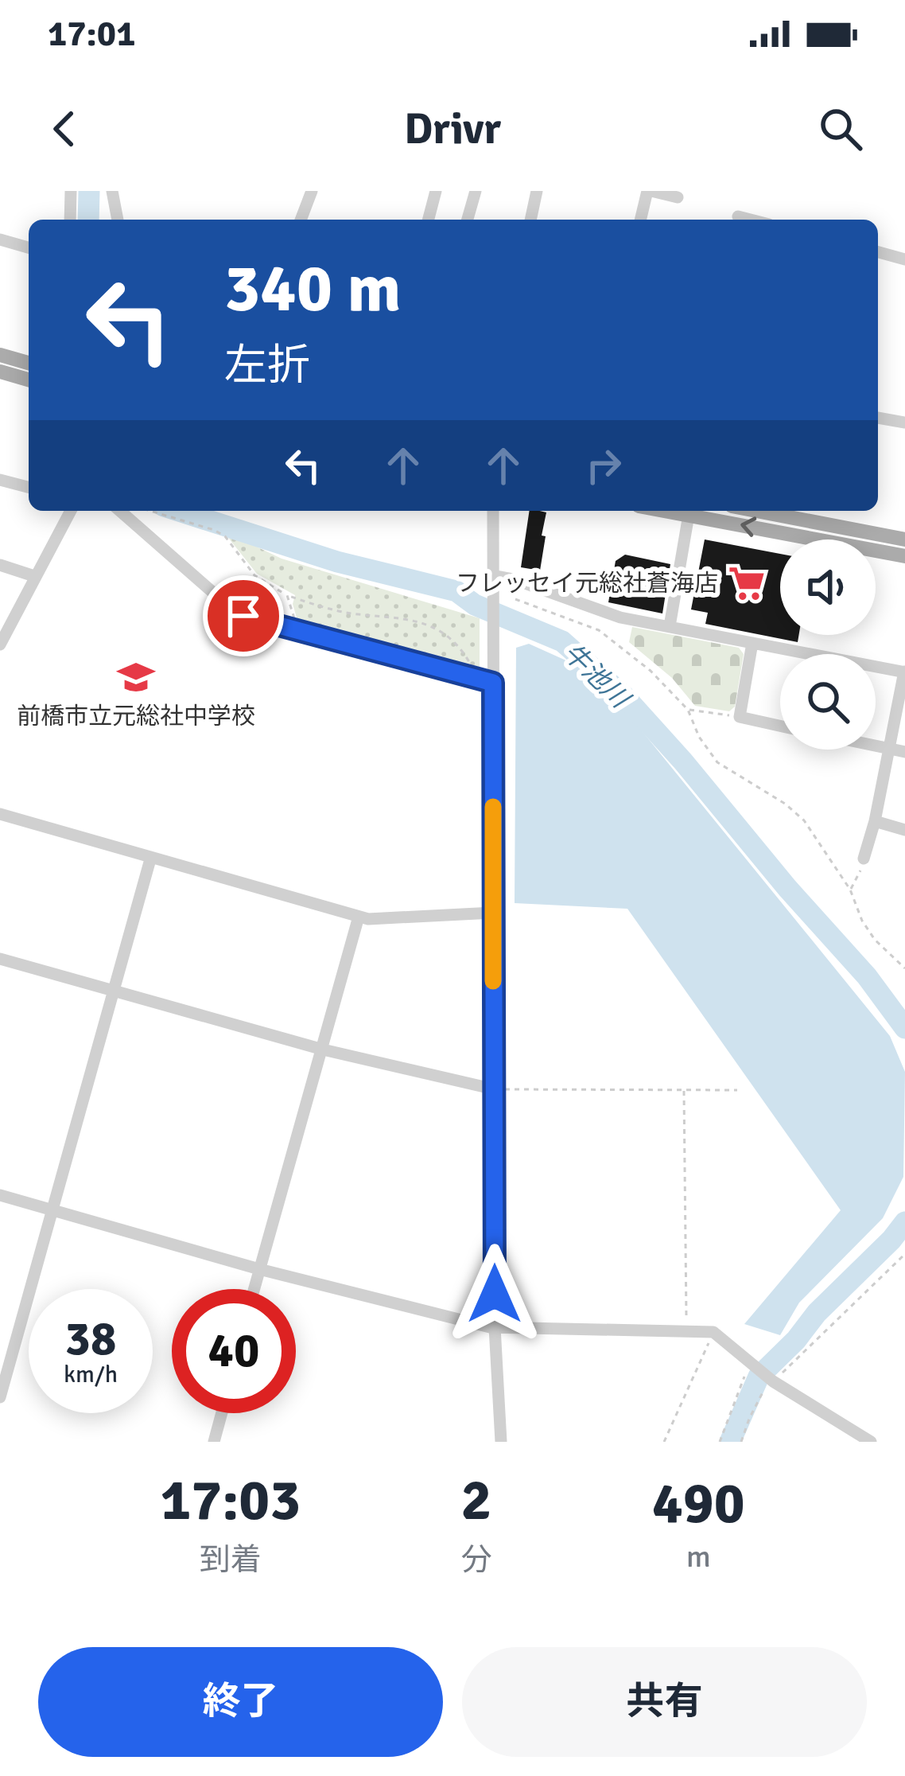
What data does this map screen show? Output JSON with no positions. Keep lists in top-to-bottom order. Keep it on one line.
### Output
{"water":["牛池川"],"places":{"supermarket":["フレッセイ元総社蒼海店"],"school or university":["前橋市立元総社中学校"]},"page":{"status":"17:01","header":"Drivr","turn":["340 m","左折"],"speed":"38 km/h","limit":"40","eta":["17:03","到着","2","分","490","m"],"buttons":["終了","共有"]}}
